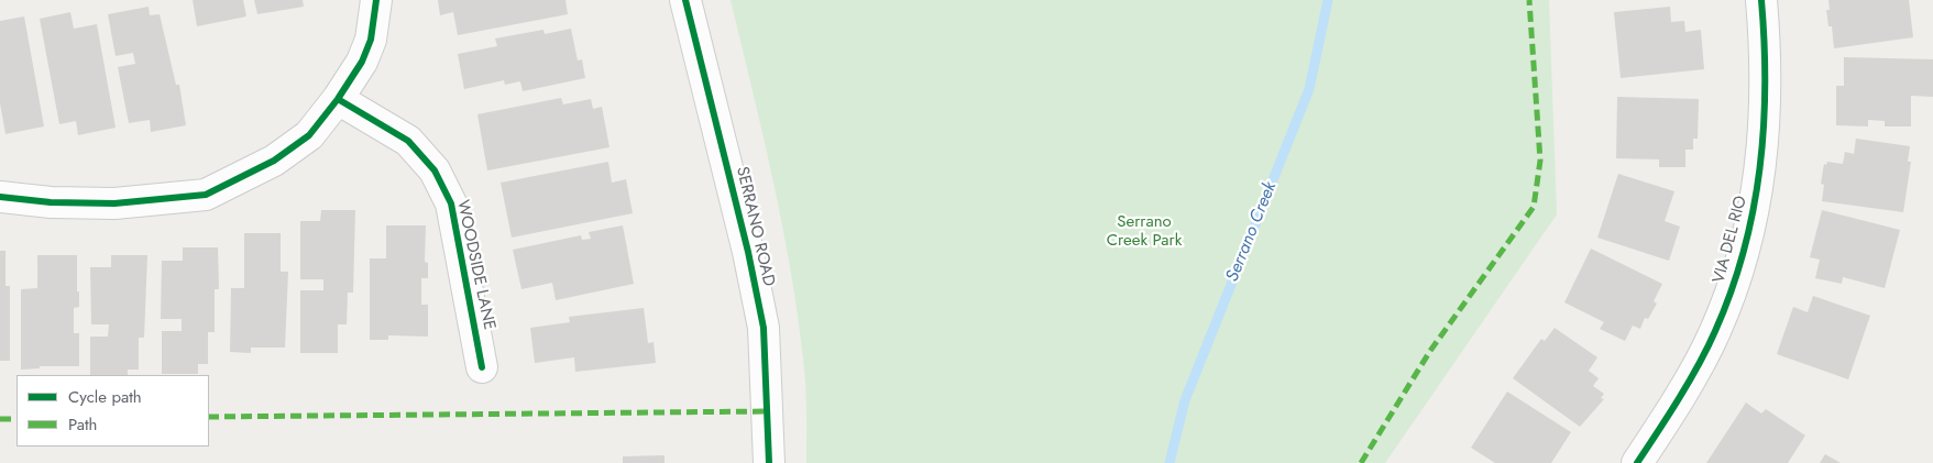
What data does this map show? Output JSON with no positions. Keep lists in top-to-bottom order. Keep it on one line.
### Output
{"streets":{"street":["SERRANO ROAD","VIA DEL RIO","WOODSIDE LANE"]},"water":["Serrano Creek"],"parks":["Serrano Creek Park"],"legend":["Cycle path","Path"]}
